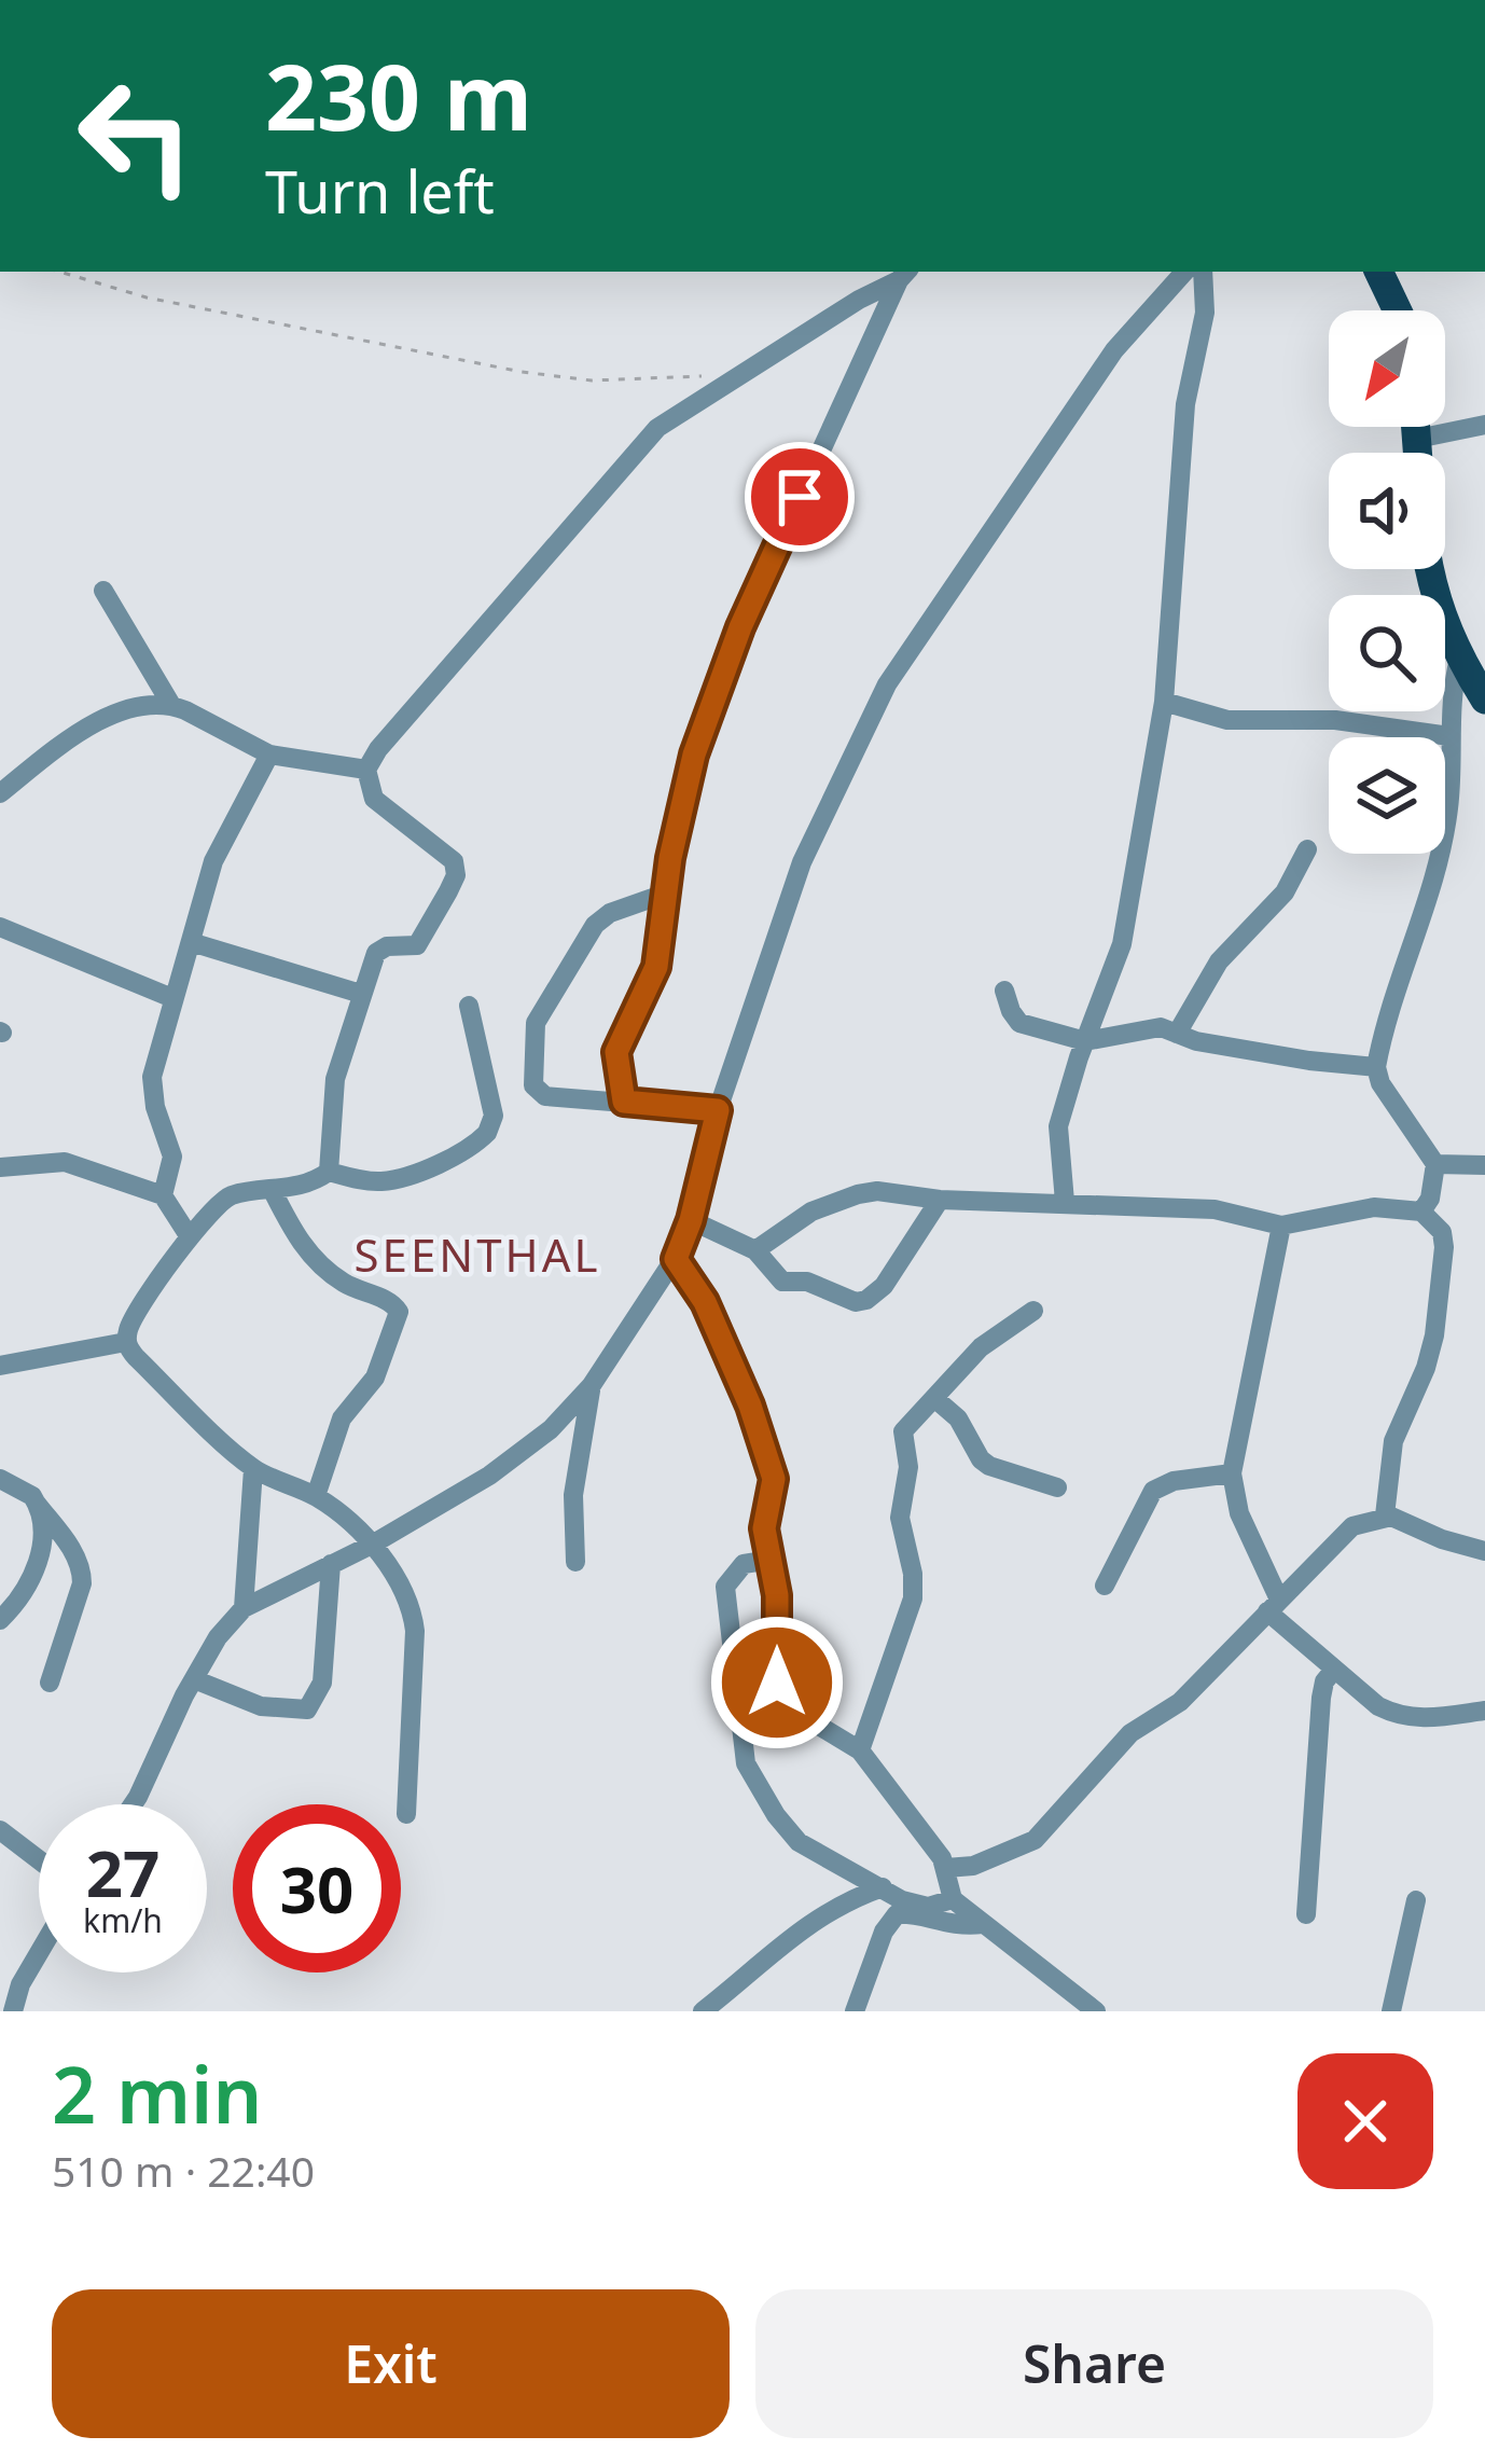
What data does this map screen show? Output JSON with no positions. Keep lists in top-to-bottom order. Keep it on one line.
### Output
{"districts":["SEENTHAL"],"north":"bottom left","page":{"turn":["230 m","Turn left"],"speed":"27 km/h","limit":"30","heading":["2 min","510 m · 22:40"],"buttons":["Exit","Share"]}}
